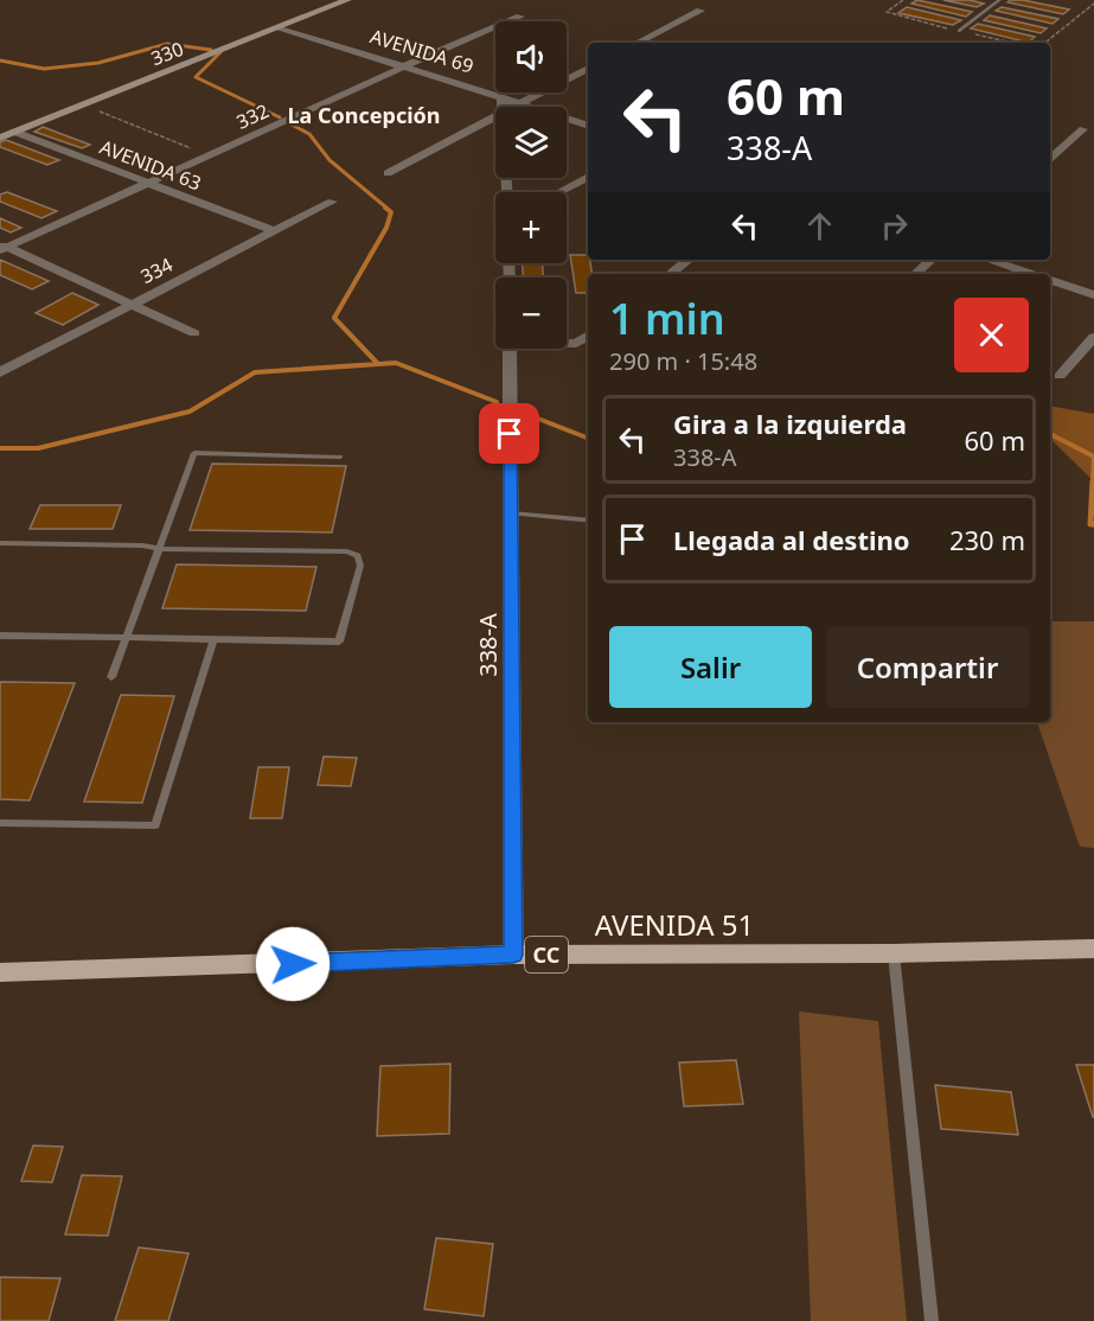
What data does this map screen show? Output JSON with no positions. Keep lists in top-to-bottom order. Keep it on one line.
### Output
{"streets":{"main road":["AVENIDA 51","CC"],"street":["AVENIDA 69","330","332","AVENIDA 63","334","338-A"]},"crossings":[["AVENIDA 69","330"],["AVENIDA 69","332"],["330","AVENIDA 63"],["332","AVENIDA 63"],["AVENIDA 63","334"],["338-A","AVENIDA 51"]],"districts":["La Concepción"],"page":{"map_buttons":["+","−"],"turn":["60 m","338-A"],"heading":["1 min","290 m · 15:48"],"list":[{"name":"Gira a la izquierda","note":"338-A","value":"60 m"},{"name":"Llegada al destino","value":"230 m"}],"buttons":["Salir","Compartir"]}}
